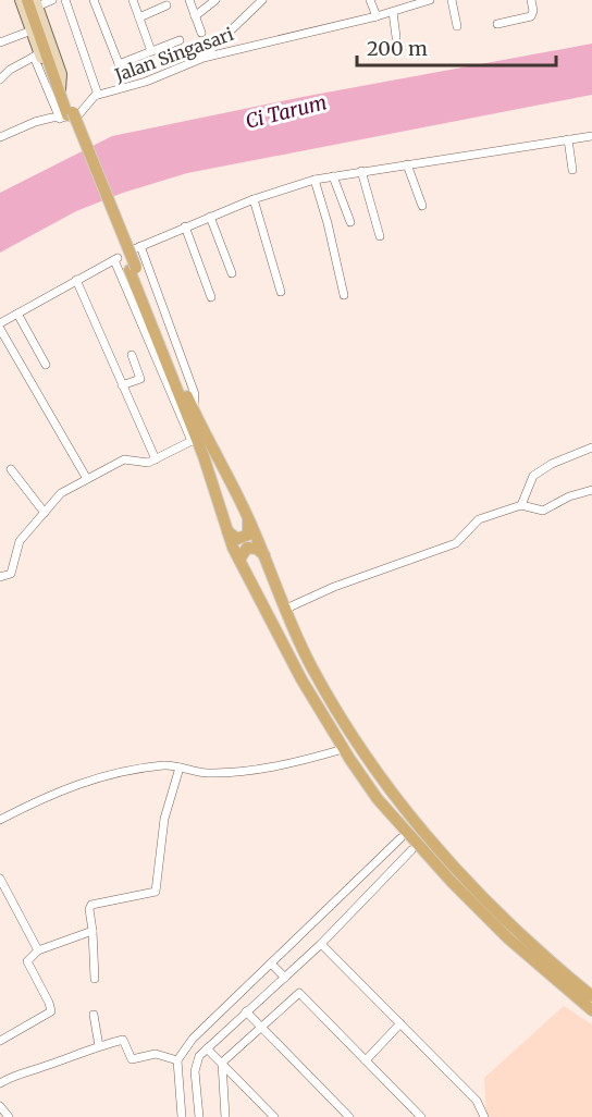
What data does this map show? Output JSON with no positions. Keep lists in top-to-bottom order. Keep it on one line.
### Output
{"streets":{"street":["Jalan Singasari"]},"water":["Ci Tarum"],"scale_bar":"200 m"}
